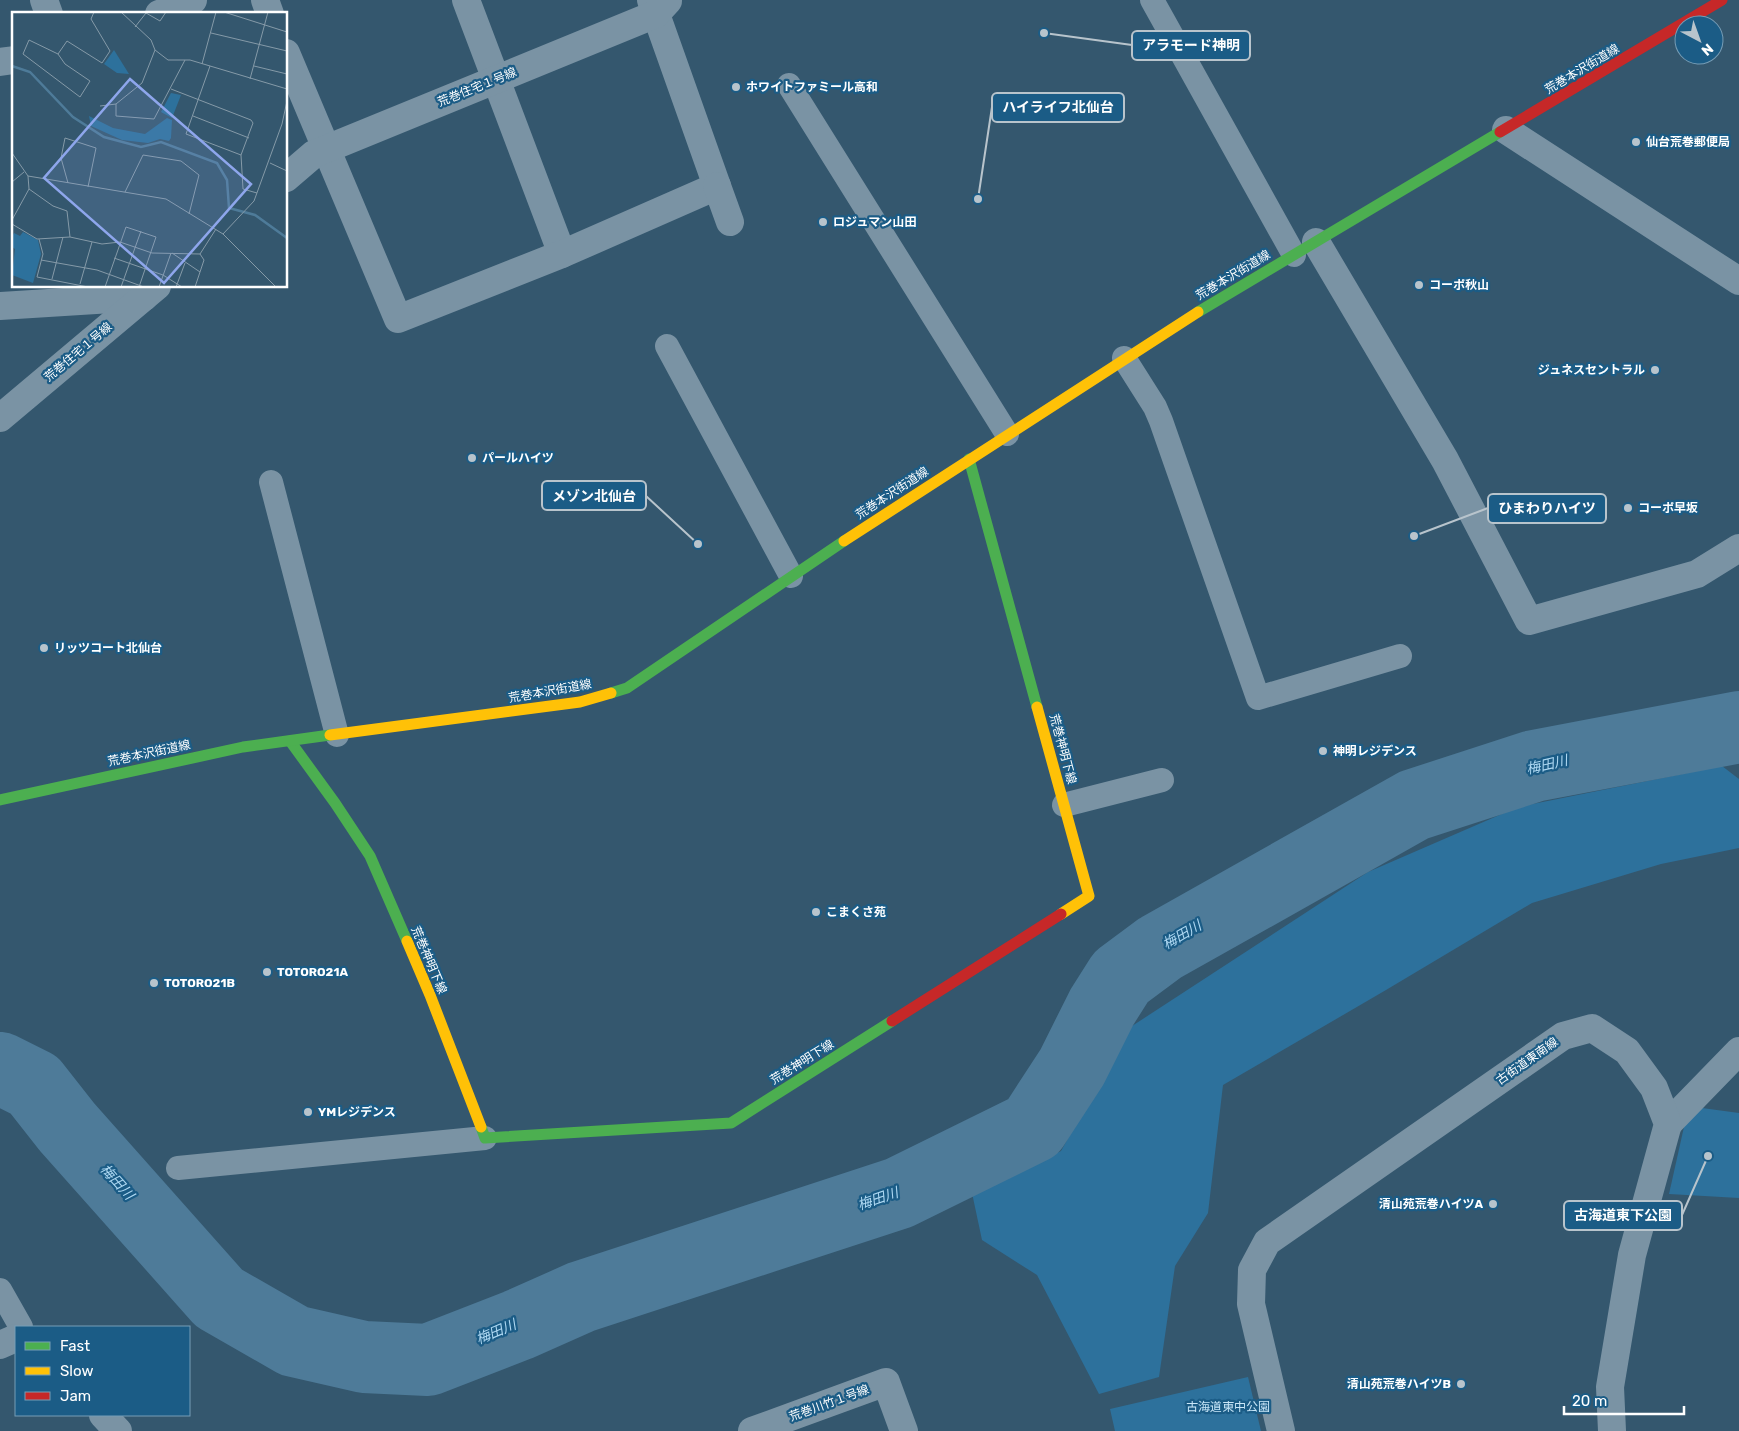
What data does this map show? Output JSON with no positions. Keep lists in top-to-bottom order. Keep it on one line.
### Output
{"streets":{"street":["荒巻本沢街道線","荒巻住宅１号線","荒巻神明下線","古街道東南線","荒巻川竹１号線"]},"crossings":[["荒巻本沢街道線","荒巻神明下線"]],"water":["梅田川"],"parks":["古海道東中公園"],"places":["アラモード神明","ホワイトファミール高和","仙台荒巻郵便局","ハイライフ北仙台","ロジュマン山田","コーポ秋山","ジュネスセントラル","パールハイツ","コーポ早坂","ひまわりハイツ","メゾン北仙台","リッツコート北仙台","神明レジデンス","こまくさ苑","TOTORO21A","TOTORO21B","YMレジデンス","古海道東下公園","清山苑荒巻ハイツA","清山苑荒巻ハイツB"],"legend":["Fast","Slow","Jam"],"scale_bar":"20 m","north":"bottom right"}
